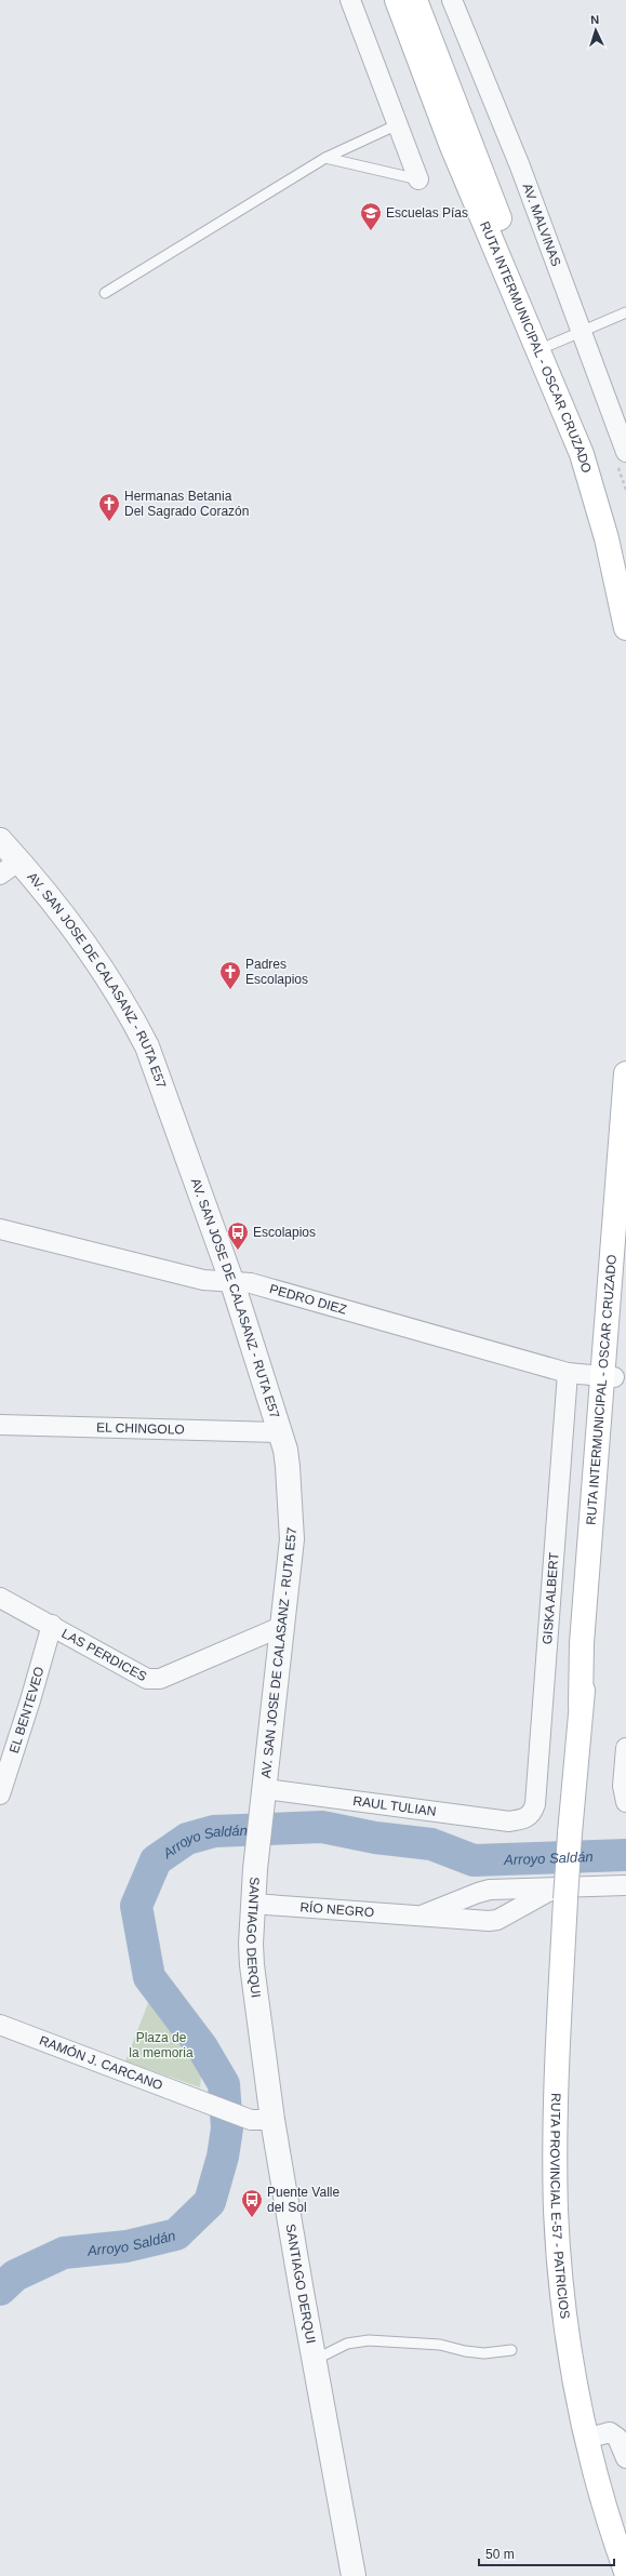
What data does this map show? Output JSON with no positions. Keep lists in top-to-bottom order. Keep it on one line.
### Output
{"streets":{"main road":["RUTA INTERMUNICIPAL - OSCAR CRUZADO","RUTA PROVINCIAL E-57 - PATRICIOS"],"street":["AV. MALVINAS","AV. SAN JOSE DE CALASANZ - RUTA E57","PEDRO DIEZ","EL CHINGOLO","GISKA ALBERT","LAS PERDICES","EL BENTEVEO","RAUL TULIAN","RÍO NEGRO","SANTIAGO DERQUI","RAMÓN J. CARCANO"]},"crossings":[["RUTA INTERMUNICIPAL - OSCAR CRUZADO","PEDRO DIEZ"],["RUTA INTERMUNICIPAL - OSCAR CRUZADO","RUTA PROVINCIAL E-57 - PATRICIOS"],["AV. SAN JOSE DE CALASANZ - RUTA E57","PEDRO DIEZ"],["AV. SAN JOSE DE CALASANZ - RUTA E57","EL CHINGOLO"],["AV. SAN JOSE DE CALASANZ - RUTA E57","LAS PERDICES"],["AV. SAN JOSE DE CALASANZ - RUTA E57","RAUL TULIAN"],["AV. SAN JOSE DE CALASANZ - RUTA E57","SANTIAGO DERQUI"],["PEDRO DIEZ","GISKA ALBERT"],["GISKA ALBERT","RAUL TULIAN"],["LAS PERDICES","EL BENTEVEO"],["RAUL TULIAN","SANTIAGO DERQUI"],["RÍO NEGRO","SANTIAGO DERQUI"],["RÍO NEGRO","RUTA PROVINCIAL E-57 - PATRICIOS"],["SANTIAGO DERQUI","RAMÓN J. CARCANO"]],"water":["Arroyo Saldán"],"parks":["Plaza de la memoria"],"places":{"school or university":["Escuelas Pías"],"church":["Hermanas Betania Del Sagrado Corazón","Padres Escolapios"],"bus stop":["Escolapios","Puente Valle del Sol"]},"scale_bar":"50 m","north":"top"}
